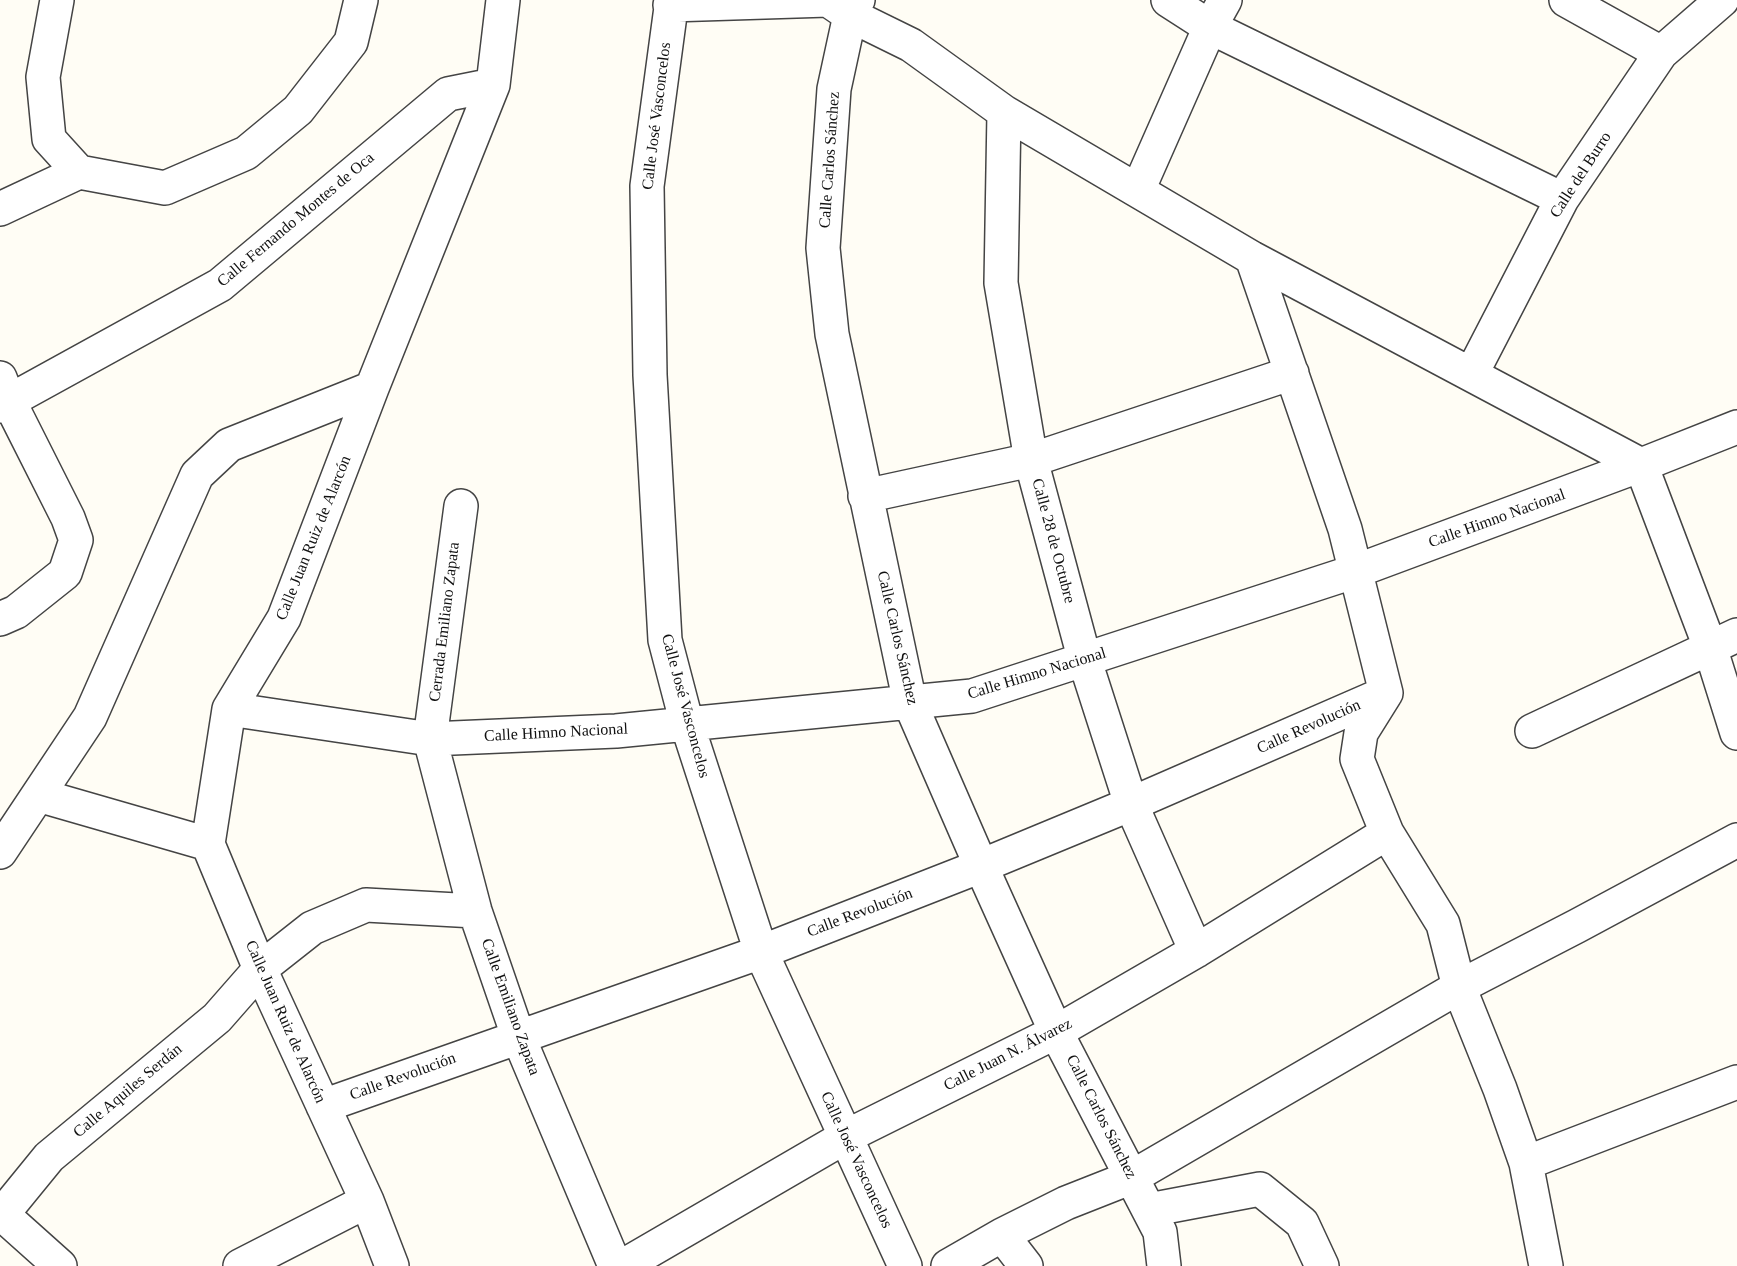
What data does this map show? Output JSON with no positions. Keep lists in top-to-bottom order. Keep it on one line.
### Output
{"streets":{"street":["Calle José Vasconcelos","Calle Carlos Sánchez","Calle del Burro","Calle Fernando Montes de Oca","Calle Himno Nacional","Calle Juan Ruiz de Alarcón","Calle 28 de Octubre","Cerrada Emiliano Zapata","Calle Revolución","Calle Emiliano Zapata","Calle Juan N. Álvarez","Calle Aquiles Serdán"]},"crossings":[["Calle José Vasconcelos","Calle Himno Nacional"],["Calle José Vasconcelos","Calle Revolución"],["Calle José Vasconcelos","Calle Juan N. Álvarez"],["Calle Carlos Sánchez","Calle Himno Nacional"],["Calle Carlos Sánchez","Calle Revolución"],["Calle Carlos Sánchez","Calle Juan N. Álvarez"],["Calle Fernando Montes de Oca","Calle Juan Ruiz de Alarcón"],["Calle Himno Nacional","Calle Juan Ruiz de Alarcón"],["Calle Himno Nacional","Calle 28 de Octubre"],["Calle Himno Nacional","Cerrada Emiliano Zapata"],["Calle Himno Nacional","Calle Emiliano Zapata"],["Calle Juan Ruiz de Alarcón","Calle Revolución"],["Calle Juan Ruiz de Alarcón","Calle Aquiles Serdán"],["Calle 28 de Octubre","Calle Revolución"],["Calle 28 de Octubre","Calle Juan N. Álvarez"],["Cerrada Emiliano Zapata","Calle Emiliano Zapata"],["Calle Revolución","Calle Emiliano Zapata"],["Calle Emiliano Zapata","Calle Aquiles Serdán"]]}
